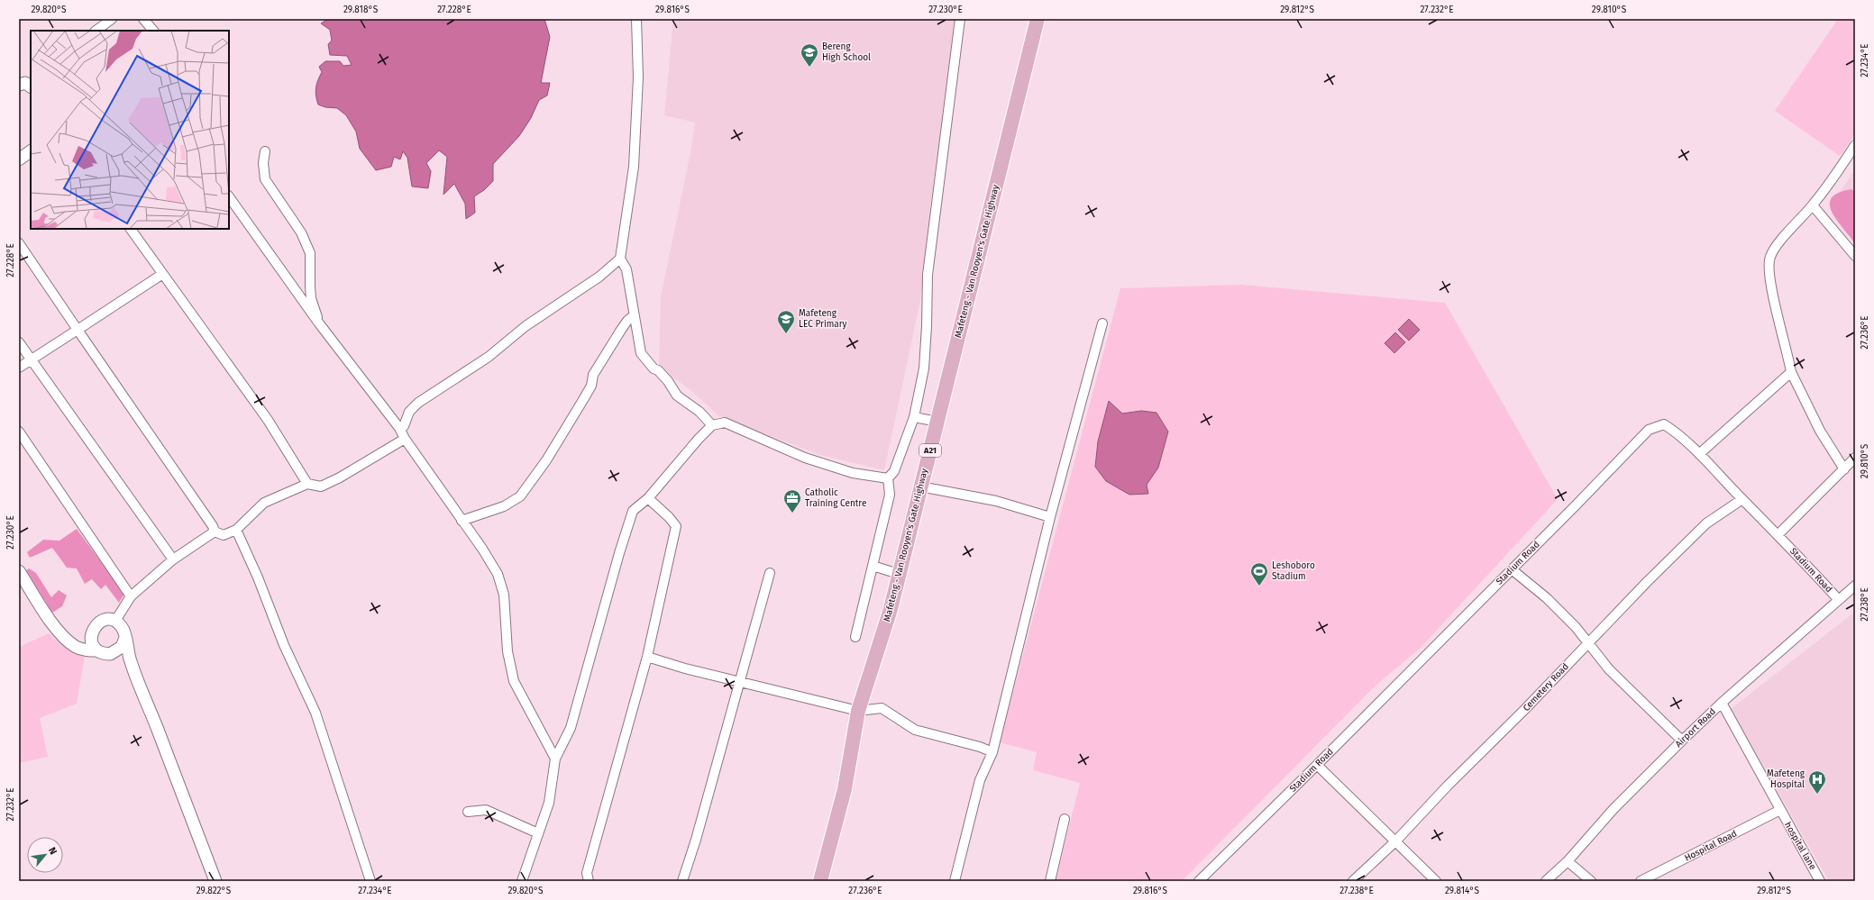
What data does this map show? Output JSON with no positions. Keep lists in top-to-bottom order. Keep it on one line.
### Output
{"streets":{"main road":["Mafeteng - Van Rooyen's Gate Highway","A21"],"street":["Stadium Road","Cemetery Road","Airport Road","Hospital Road","hospital lane"]},"crossings":[["Stadium Road","Cemetery Road"],["Stadium Road","Airport Road"],["Hospital Road","hospital lane"]],"places":{"school or university":["Bereng High School","Mafeteng LEC Primary"],"office":["Catholic Training Centre"],"sports":["Leshoboro Stadium"],"hospital":["Mafeteng Hospital"]},"north":"top right","coordinates":["29.820°S","29.818°S","27.228°E","29.816°S","27.230°E","29.812°S","27.232°E","29.810°S","27.234°E","27.236°E","27.238°E","29.822°S","29.814°S"]}
